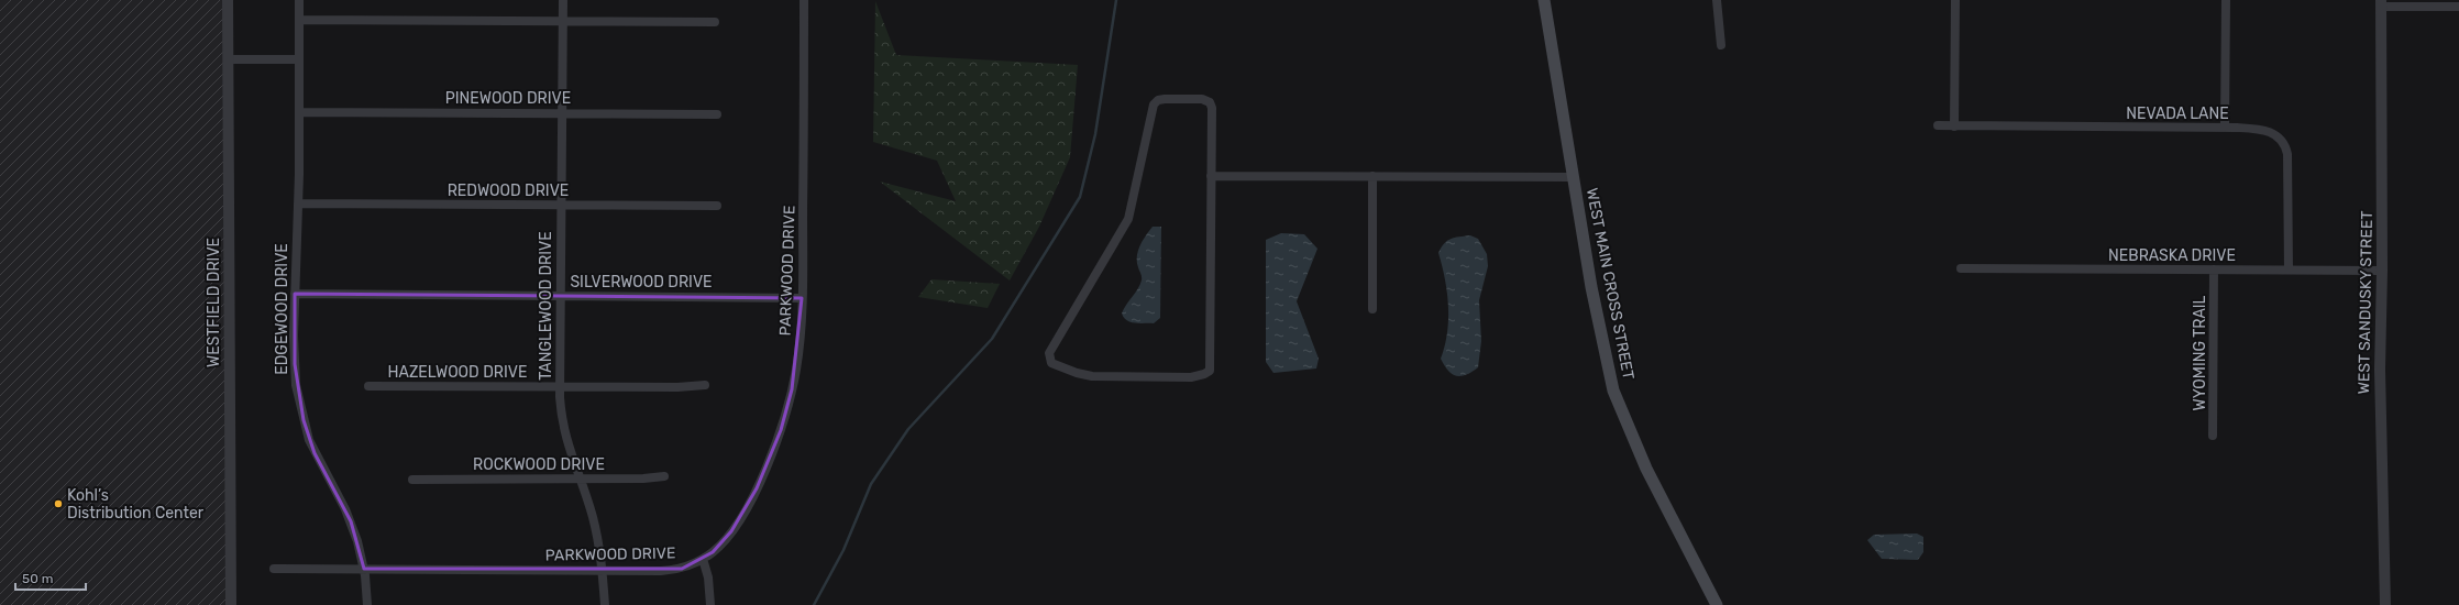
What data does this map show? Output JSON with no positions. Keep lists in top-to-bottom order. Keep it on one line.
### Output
{"streets":{"main road":["WEST MAIN CROSS STREET"],"street":["PINEWOOD DRIVE","NEVADA LANE","REDWOOD DRIVE","NEBRASKA DRIVE","PARKWOOD DRIVE","SILVERWOOD DRIVE","WESTFIELD DRIVE","WEST SANDUSKY STREET","TANGLEWOOD DRIVE","EDGEWOOD DRIVE","WYOMING TRAIL","HAZELWOOD DRIVE","ROCKWOOD DRIVE"]},"crossings":[["PINEWOOD DRIVE","TANGLEWOOD DRIVE"],["PINEWOOD DRIVE","EDGEWOOD DRIVE"],["NEVADA LANE","NEBRASKA DRIVE"],["REDWOOD DRIVE","TANGLEWOOD DRIVE"],["REDWOOD DRIVE","EDGEWOOD DRIVE"],["NEBRASKA DRIVE","WEST SANDUSKY STREET"],["NEBRASKA DRIVE","WYOMING TRAIL"],["PARKWOOD DRIVE","SILVERWOOD DRIVE"],["PARKWOOD DRIVE","TANGLEWOOD DRIVE"],["PARKWOOD DRIVE","EDGEWOOD DRIVE"],["SILVERWOOD DRIVE","TANGLEWOOD DRIVE"],["SILVERWOOD DRIVE","EDGEWOOD DRIVE"],["TANGLEWOOD DRIVE","HAZELWOOD DRIVE"],["TANGLEWOOD DRIVE","ROCKWOOD DRIVE"]],"places":["Kohl’s Distribution Center"],"scale_bar":"50 m"}
